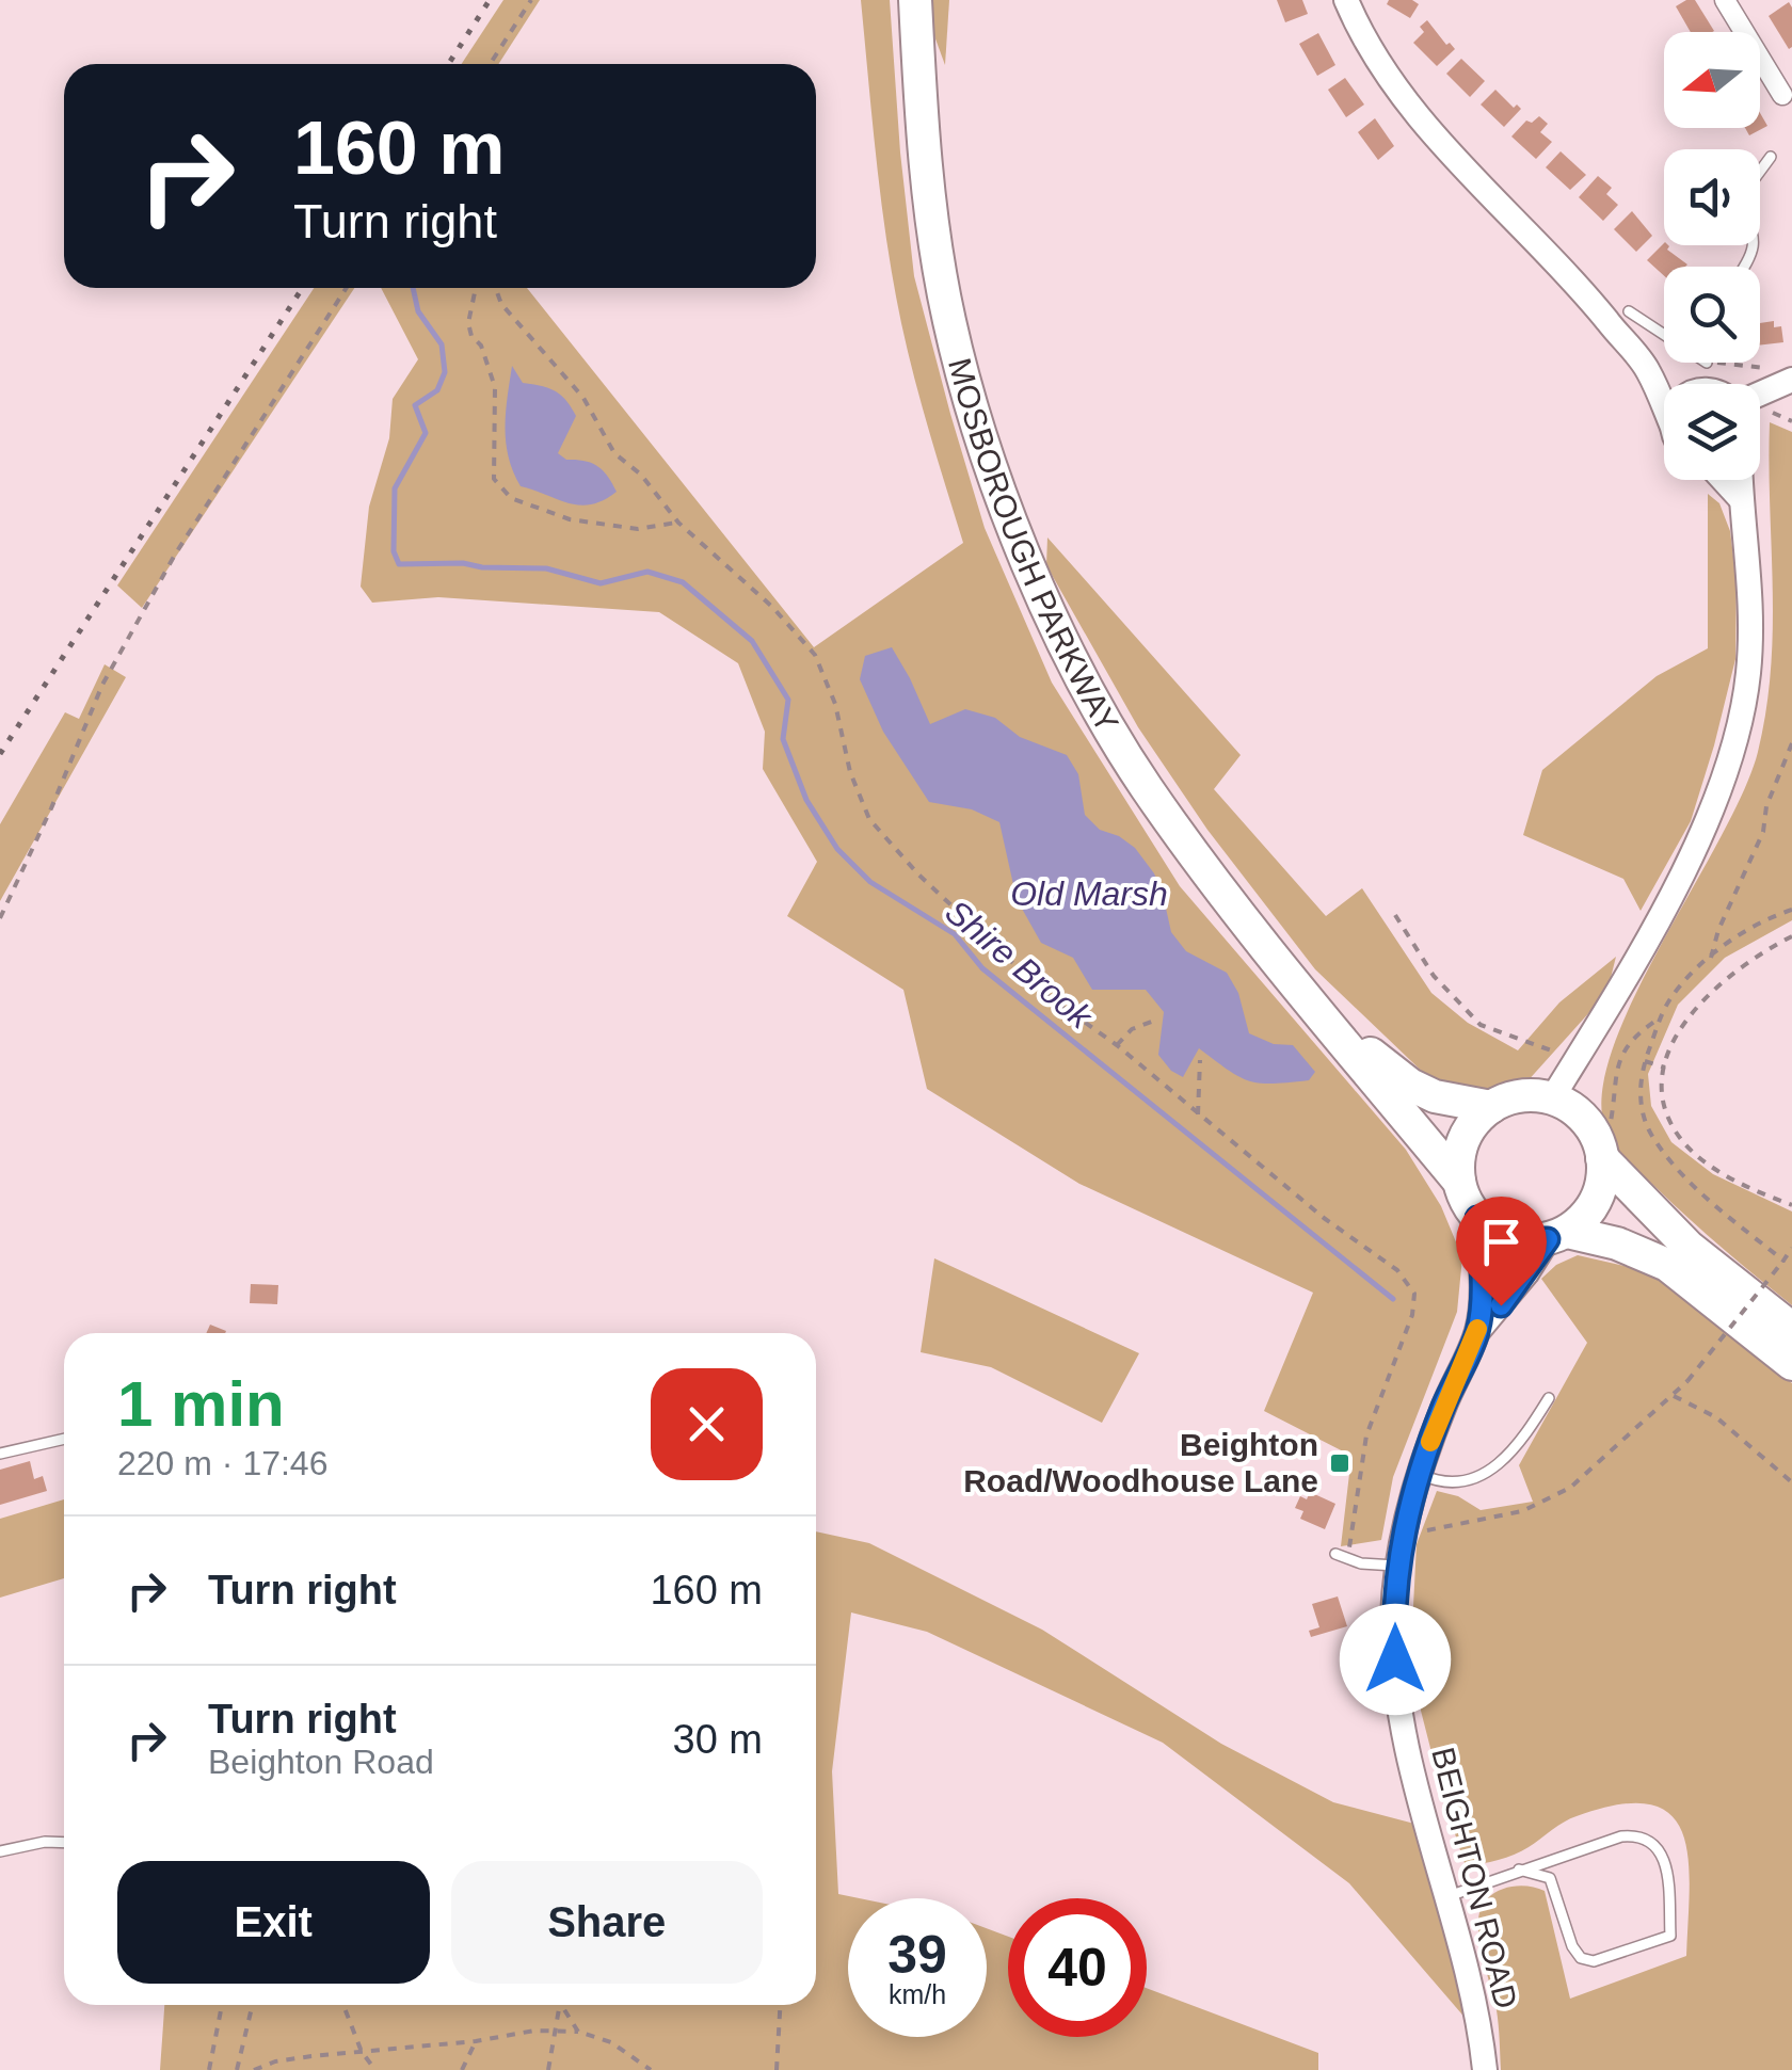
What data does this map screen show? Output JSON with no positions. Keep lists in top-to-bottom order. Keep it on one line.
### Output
{"streets":{"highway":["MOSBOROUGH PARKWAY"],"street":["BEIGHTON ROAD"]},"crossings":[["MOSBOROUGH PARKWAY","BEIGHTON ROAD"]],"water":["Old Marsh","Shire Brook"],"places":{"transit":["Beighton Road/Woodhouse Lane"]},"north":"left","page":{"turn":["160 m","Turn right"],"heading":["1 min","220 m · 17:46"],"list":[{"name":"Turn right","value":"160 m"},{"name":"Turn right","note":"Beighton Road","value":"30 m"}],"buttons":["Exit","Share"],"speed":"39 km/h","limit":"40"}}
